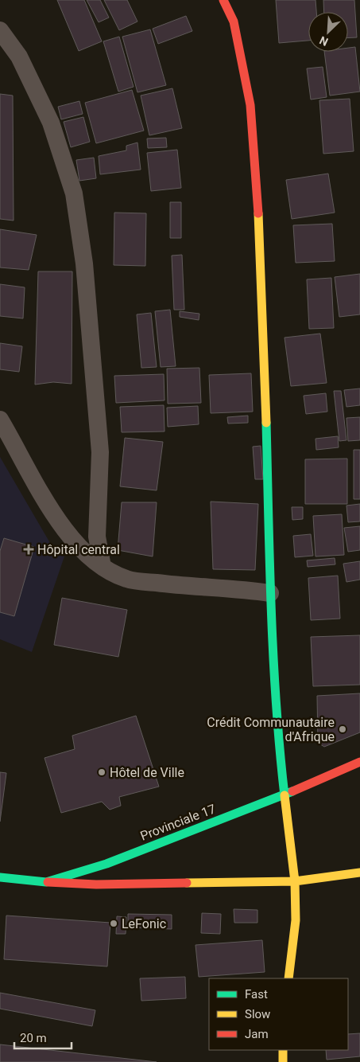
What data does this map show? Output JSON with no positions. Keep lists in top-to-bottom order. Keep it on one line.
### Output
{"streets":{"street":["Provinciale 17"]},"places":{"health":["Hôpital central"],"other":["Crédit Communautaire d'Afrique","Hôtel de Ville","LeFonic"]},"legend":["Fast","Slow","Jam"],"scale_bar":"20 m","north":"bottom left"}
